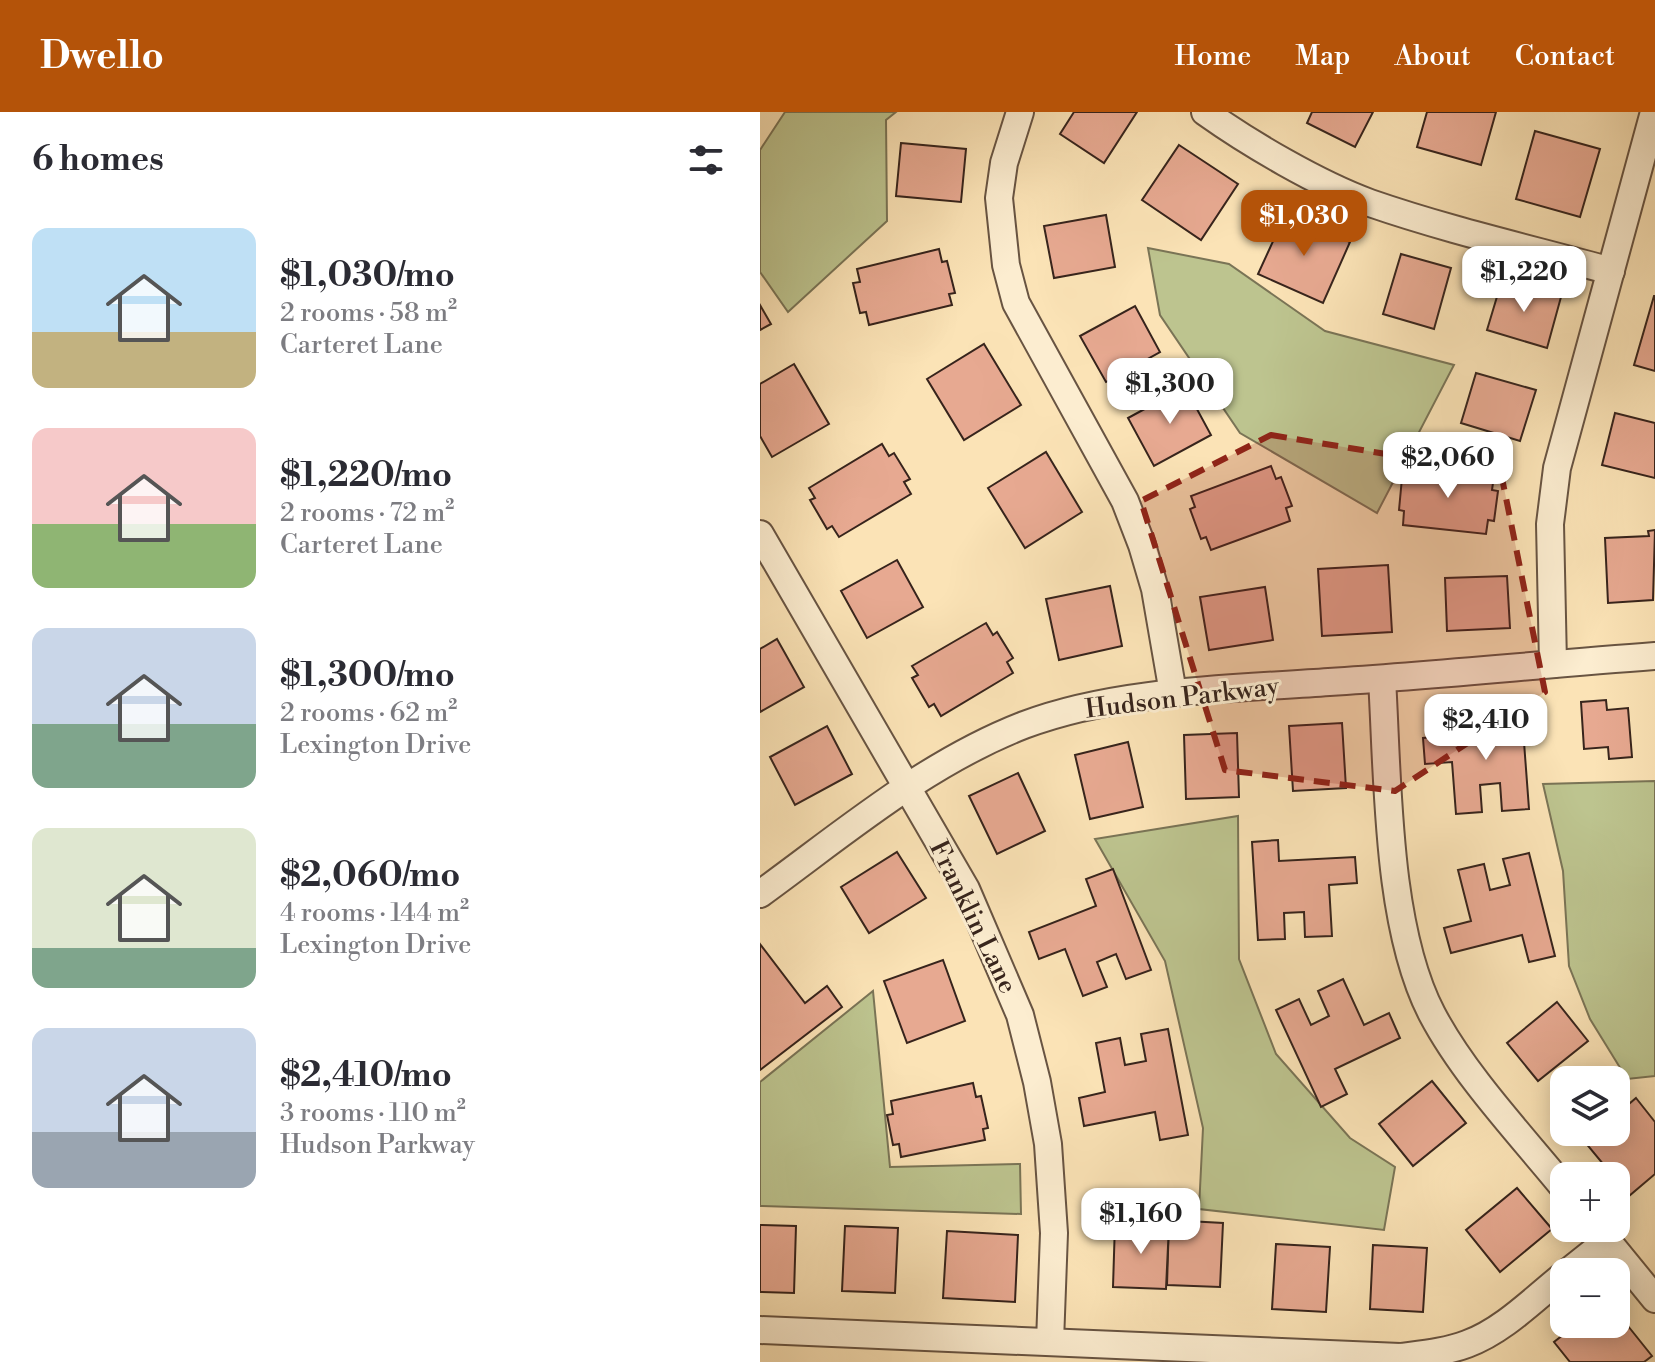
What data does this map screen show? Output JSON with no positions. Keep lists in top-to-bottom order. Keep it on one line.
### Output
{"streets":{"street":["Hudson Parkway","Franklin Lane"]},"crossings":[["Hudson Parkway","Franklin Lane"]],"page":{"header":"Dwello","nav":["Home","Map","About","Contact"],"heading":"6 homes","price":["$1,030","$1,220","$1,300","$2,060","$2,410","$1,160"],"list":[{"name":"$1,030/mo","note":"2 rooms · 58 m² · Carteret Lane"},{"name":"$1,220/mo","note":"2 rooms · 72 m² · Carteret Lane"},{"name":"$1,300/mo","note":"2 rooms · 62 m² · Lexington Drive"},{"name":"$2,060/mo","note":"4 rooms · 144 m² · Lexington Drive"},{"name":"$2,410/mo","note":"3 rooms · 110 m² · Hudson Parkway"}],"map_buttons":["+","−"]}}
